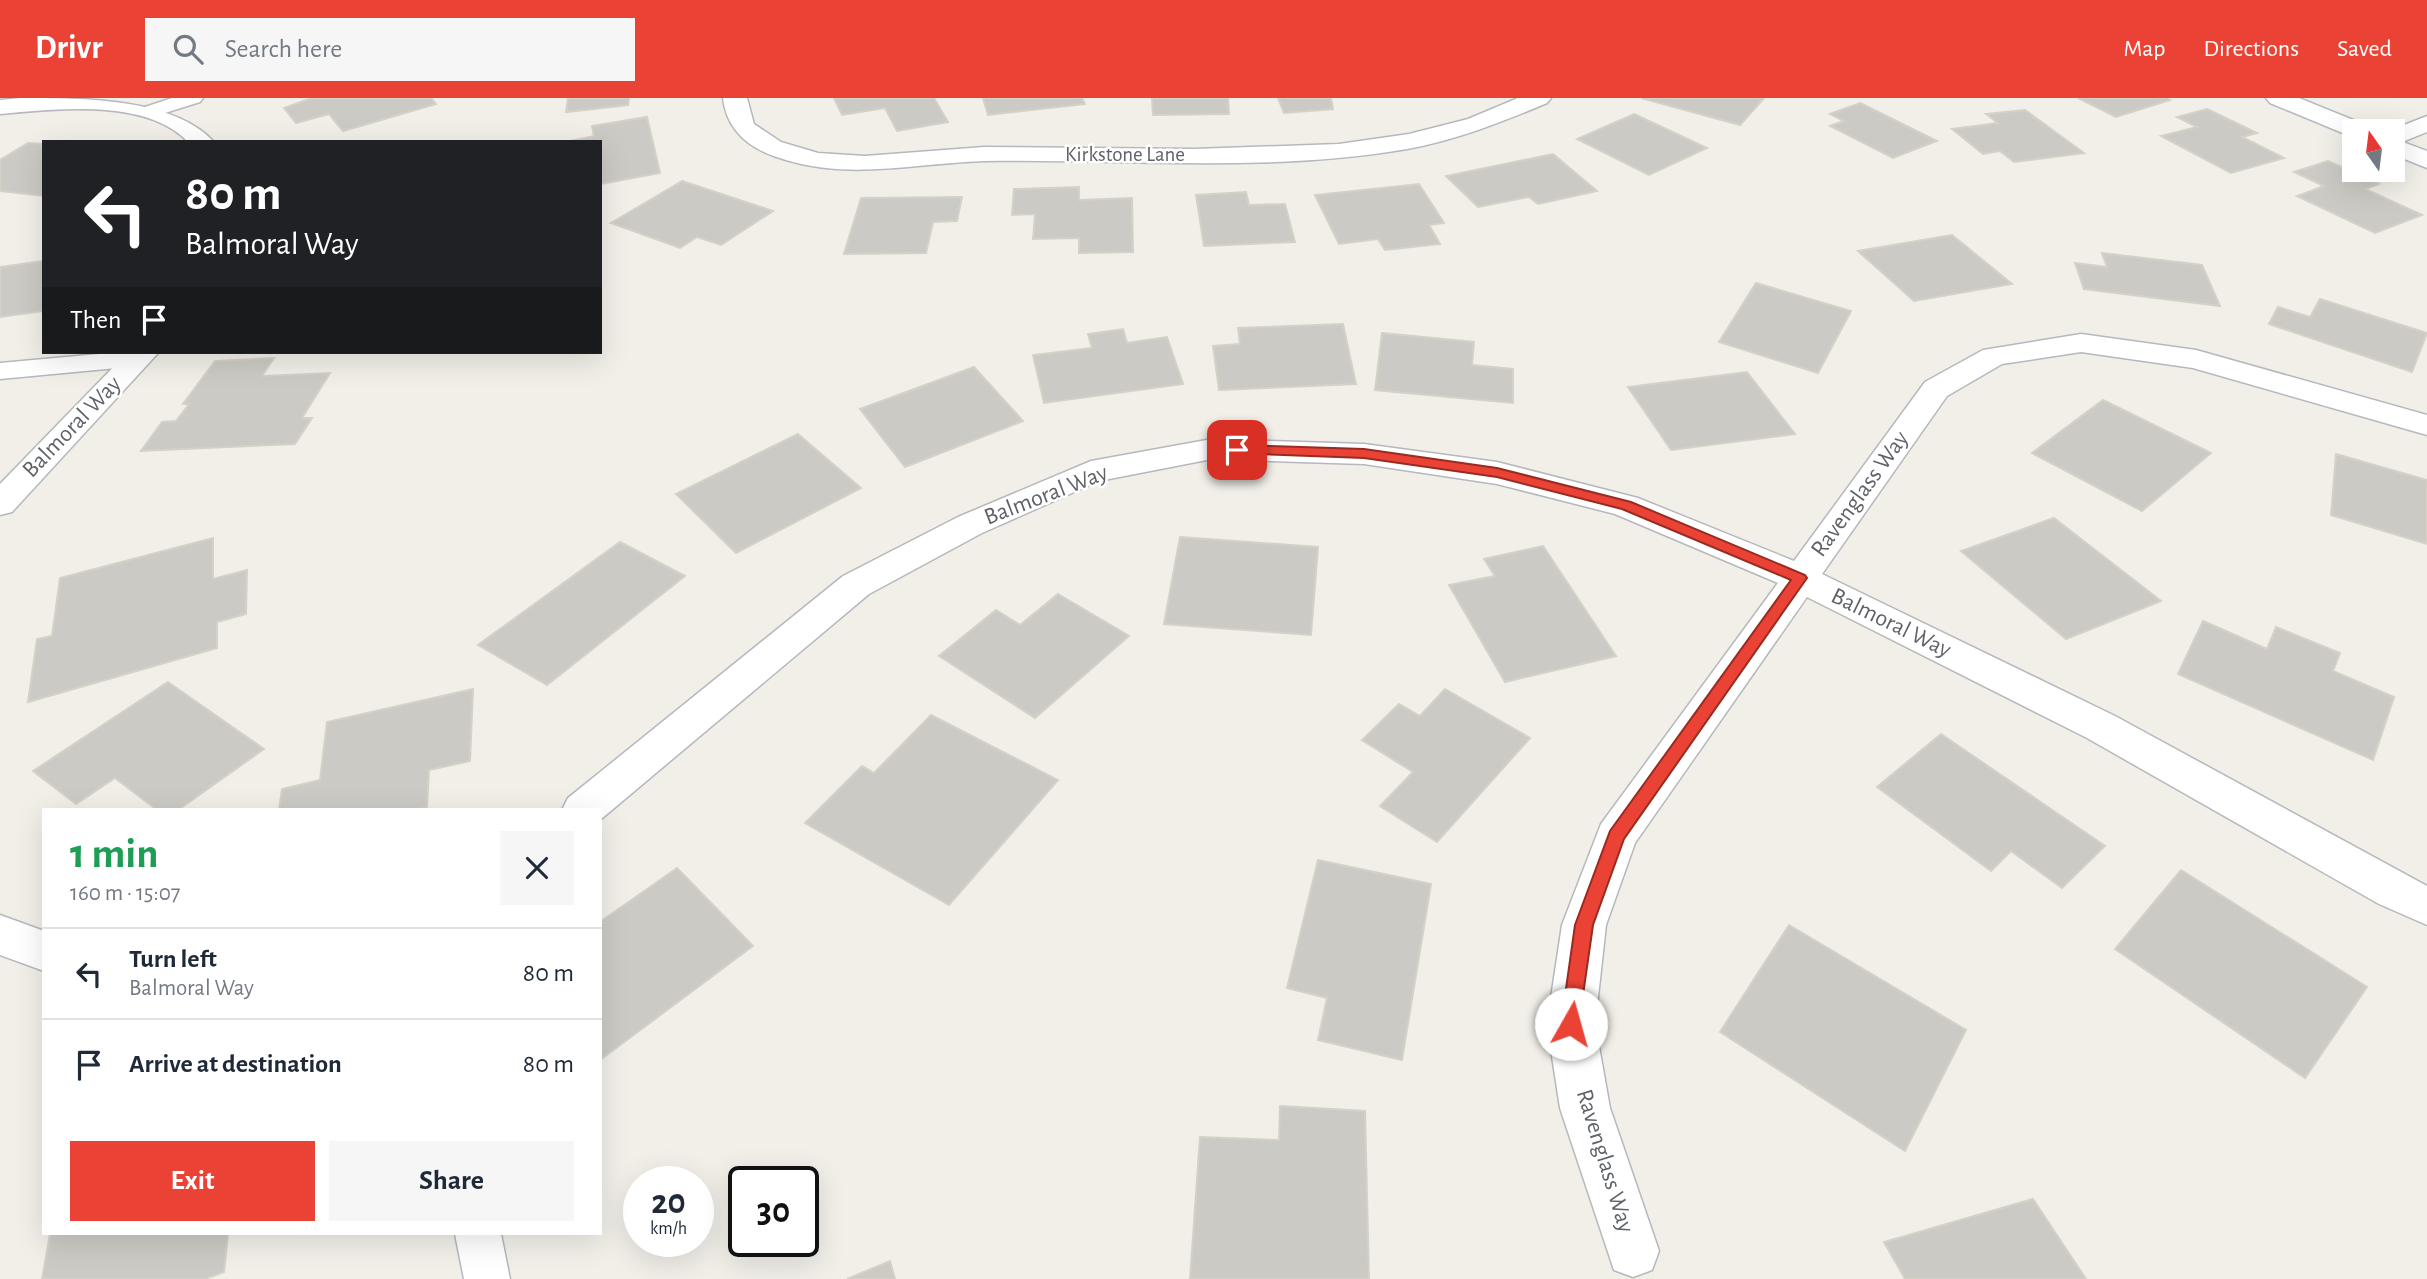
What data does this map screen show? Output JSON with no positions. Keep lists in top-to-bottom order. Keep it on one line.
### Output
{"streets":{"street":["Kirkstone Lane","Balmoral Way","Ravenglass Way"]},"crossings":[["Balmoral Way","Ravenglass Way"]],"north":"top","page":{"header":"Drivr","search":"Search here","nav":["Map","Directions","Saved"],"turn":["80 m","Balmoral Way"],"then":"Then","heading":["1 min","160 m · 15:07"],"list":[{"name":"Turn left","note":"Balmoral Way","value":"80 m"},{"name":"Arrive at destination","value":"80 m"}],"buttons":["Exit","Share"],"speed":"20 km/h","limit":"30"}}
